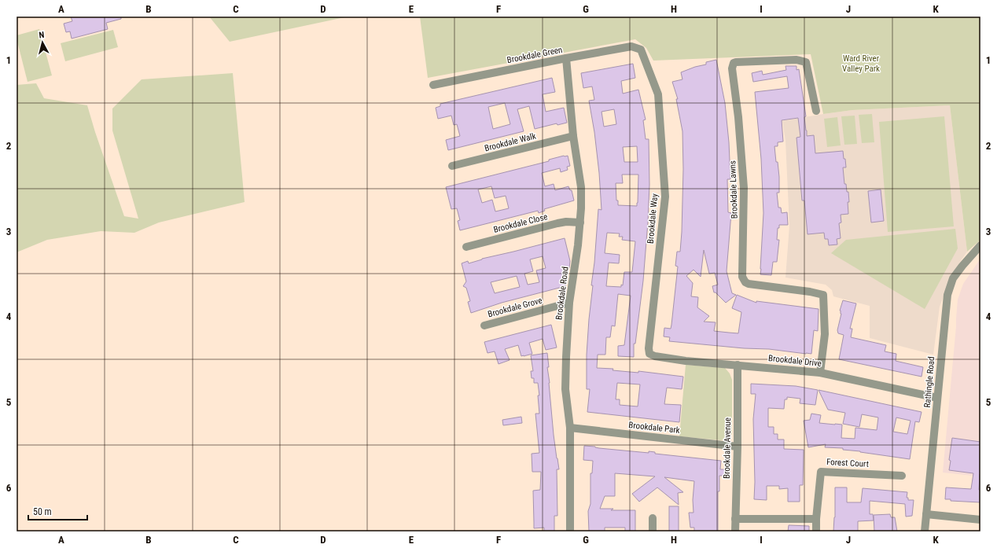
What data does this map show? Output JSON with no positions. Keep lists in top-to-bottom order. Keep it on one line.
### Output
{"streets":{"street":["Brookdale Green","Brookdale Walk","Brookdale Lawns","Brookdale Way","Brookdale Close","Brookdale Road","Brookdale Grove","Brookdale Drive","Rathingle Road","Brookdale Park","Brookdale Avenue","Forest Court"]},"crossings":[["Brookdale Green","Brookdale Way"],["Brookdale Green","Brookdale Road"],["Brookdale Walk","Brookdale Road"],["Brookdale Lawns","Brookdale Drive"],["Brookdale Way","Brookdale Drive"],["Brookdale Close","Brookdale Road"],["Brookdale Road","Brookdale Grove"],["Brookdale Road","Brookdale Park"],["Brookdale Drive","Rathingle Road"],["Brookdale Drive","Brookdale Avenue"],["Brookdale Park","Brookdale Avenue"]],"parks":["Ward River Valley Park"],"scale_bar":"50 m","north":"top","grid":{"columns":["A","B","C","D","E","F","G","H","I","J","K"],"rows":["1","2","3","4","5","6"]}}
